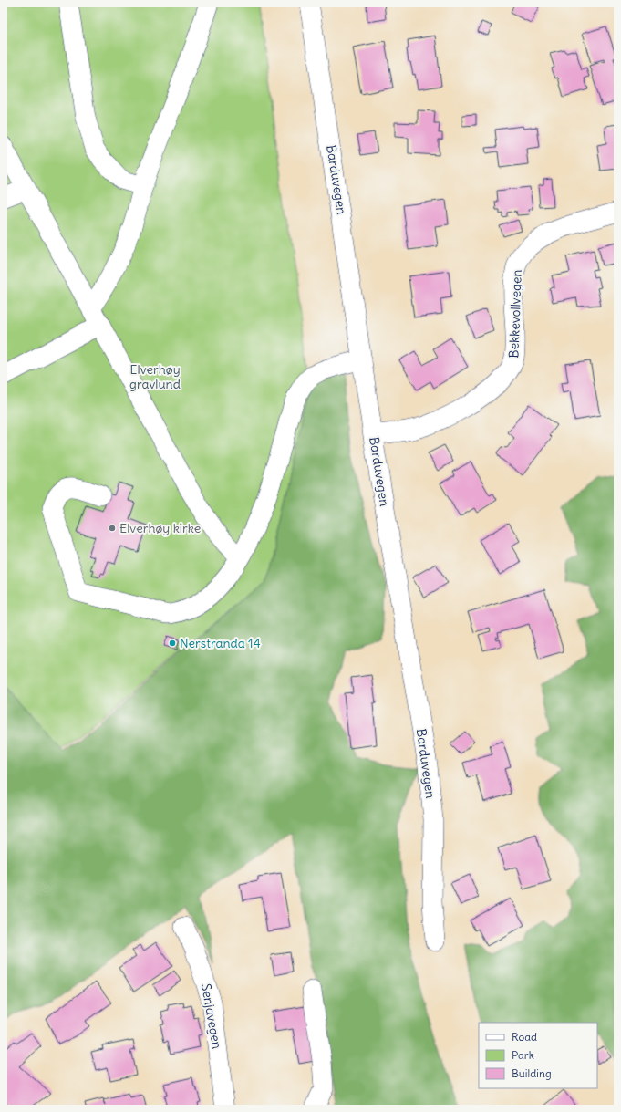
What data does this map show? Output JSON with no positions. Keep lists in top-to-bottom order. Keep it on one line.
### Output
{"streets":{"street":["Barduvegen","Bekkevollvegen","Senjavegen"]},"crossings":[["Barduvegen","Bekkevollvegen"]],"parks":["Elverhøy gravlund"],"places":["Elverhøy kirke","Nerstranda 14"],"legend":["Road","Park","Building"]}
